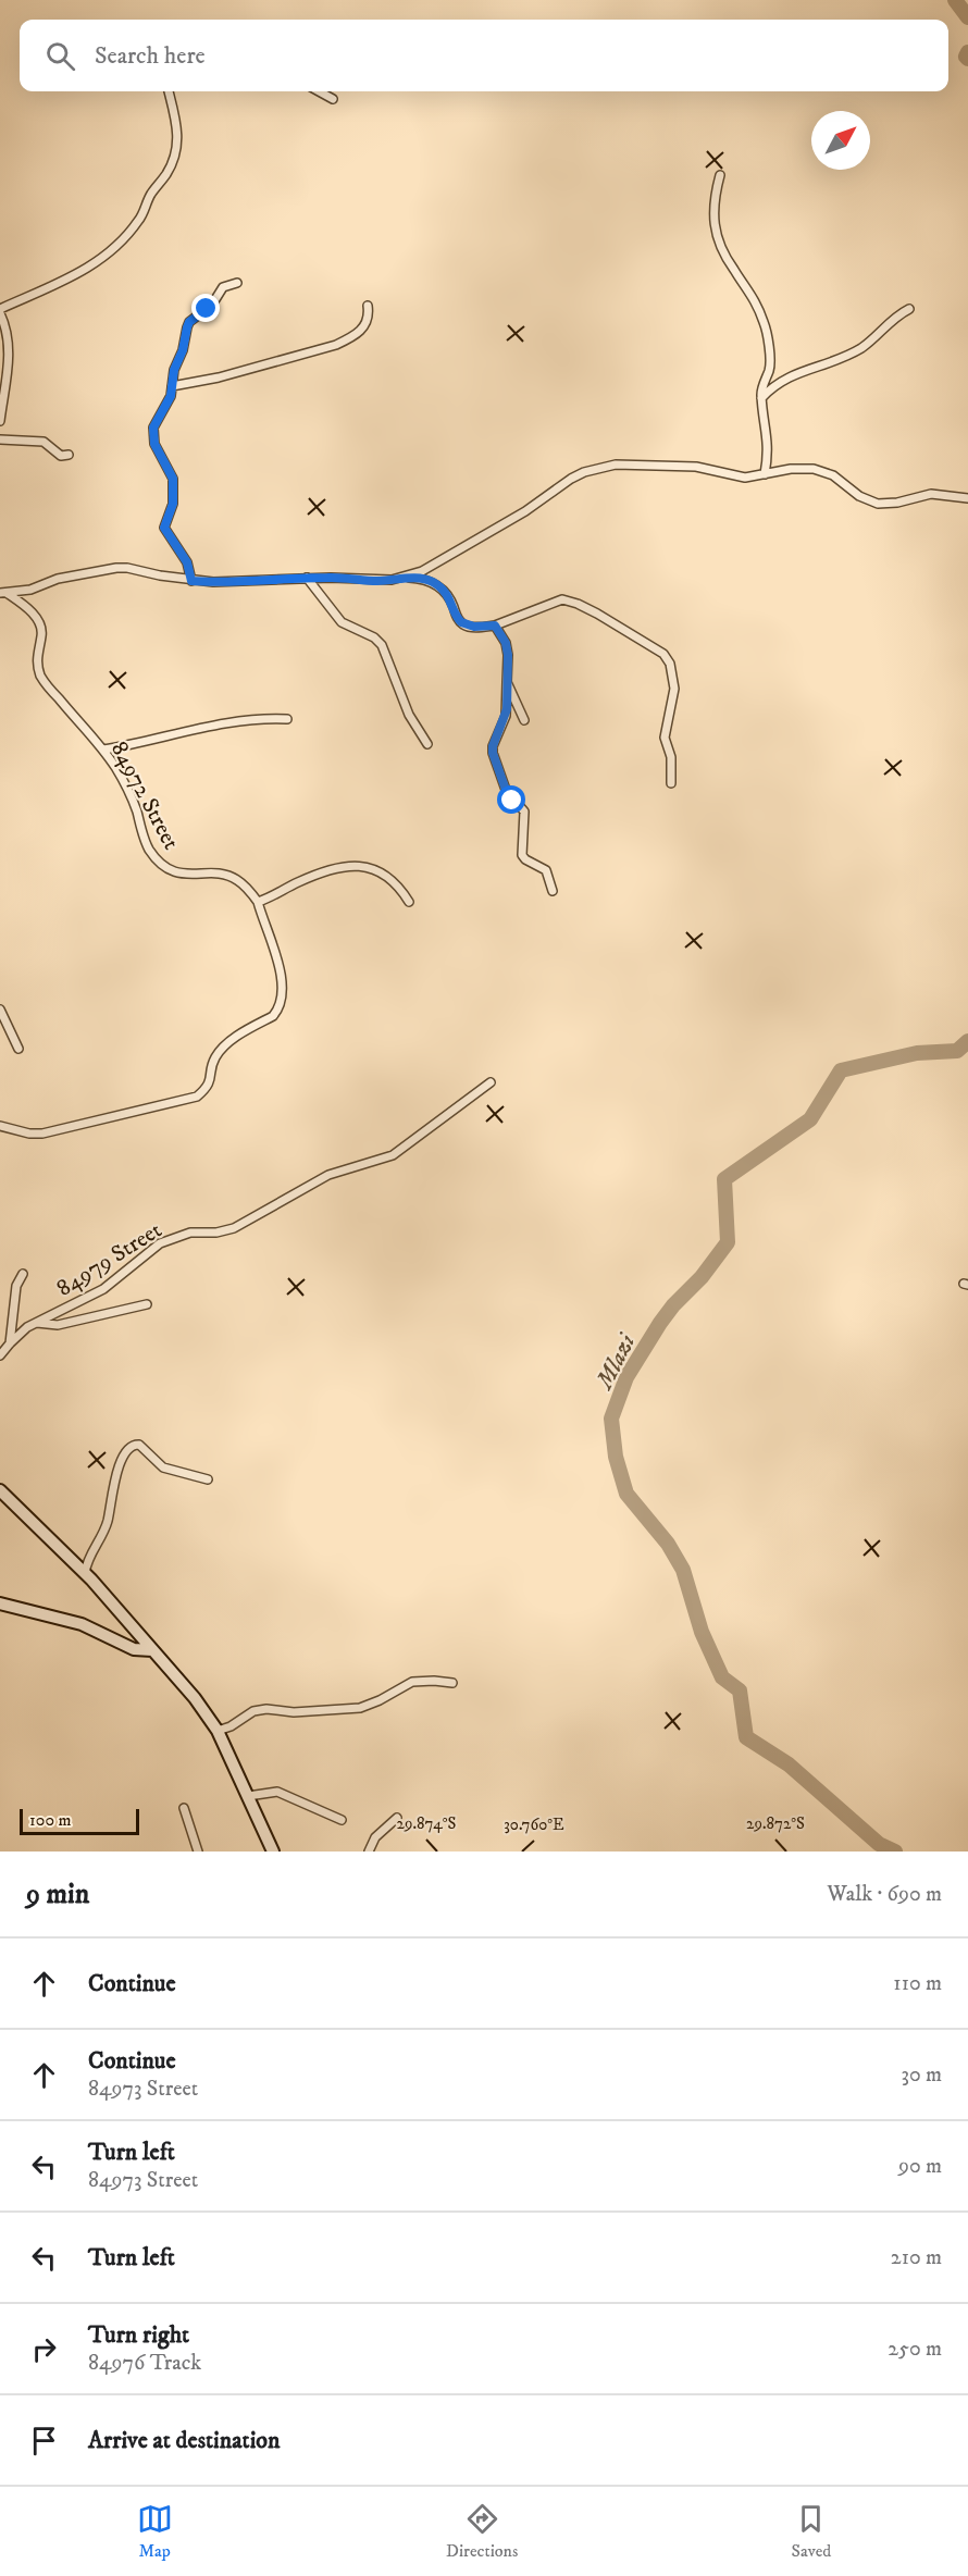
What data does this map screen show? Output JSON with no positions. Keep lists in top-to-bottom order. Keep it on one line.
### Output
{"streets":{"street":["84972 Street","84979 Street"]},"water":["Mlazi"],"scale_bar":"100 m","north":"top right","page":{"search":"Search here","scale":"100 m","heading":["9 min","Walk · 690 m"],"list":[["Continue","110 m"],["Continue","84973 Street","30 m"],["Turn left","84973 Street","90 m"],["Turn left","210 m"],["Turn right","84976 Track","250 m"],"Arrive at destination"],"nav":["Map","Directions","Saved"]},"coordinates":["29.874°S","29.872°S","30.760°E"]}
